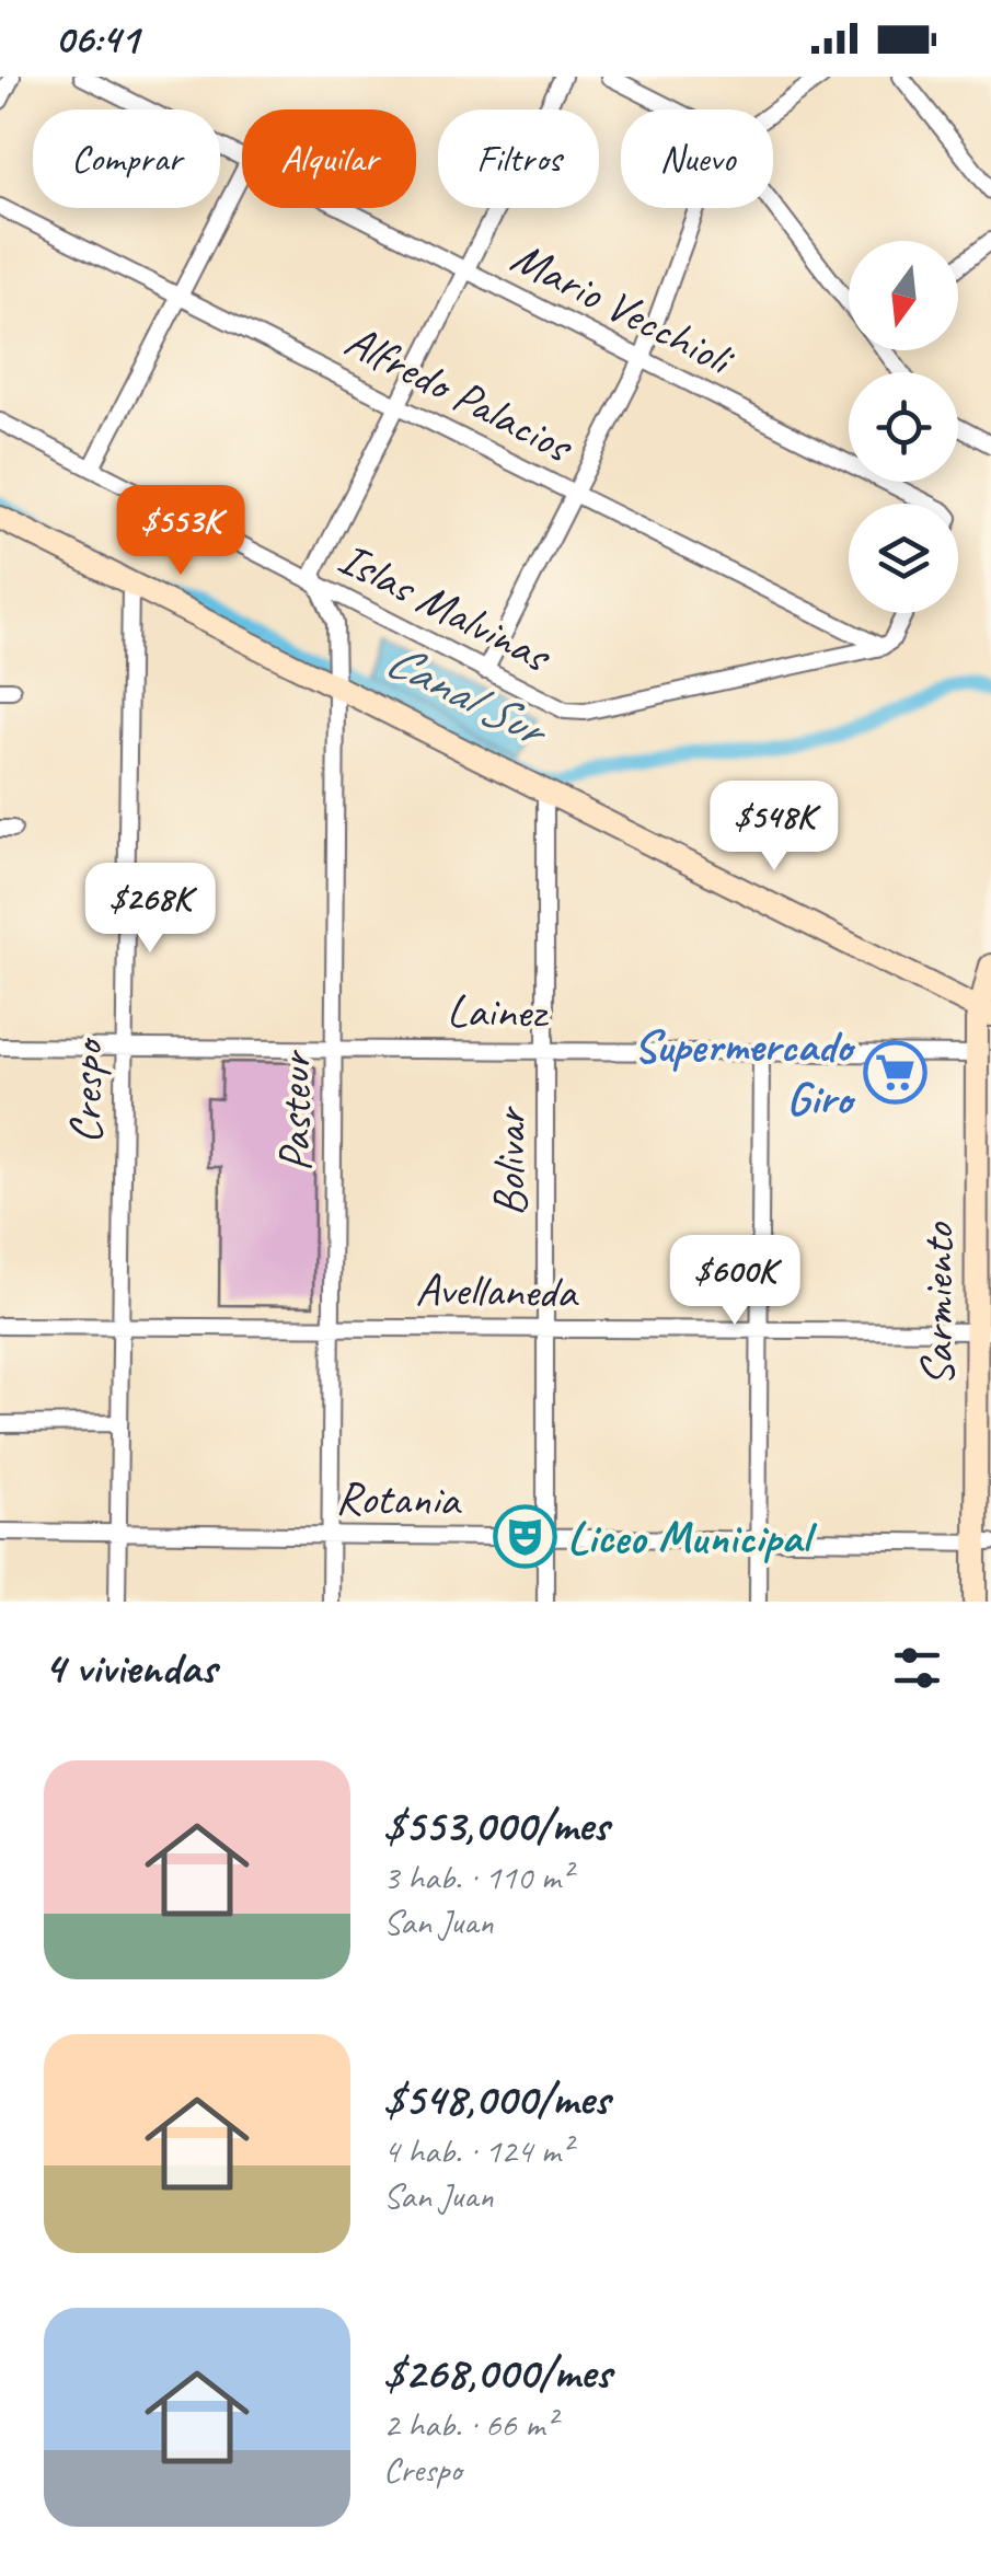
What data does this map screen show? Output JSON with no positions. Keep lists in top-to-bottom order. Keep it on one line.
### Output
{"streets":{"street":["Mario Vecchioli","Alfredo Palacios","Islas Malvinas","Lainez","Crespo","Pasteur","Bolivar","Avellaneda","Sarmiento","Rotania"]},"crossings":[["Alfredo Palacios","Islas Malvinas"],["Islas Malvinas","Pasteur"],["Lainez","Crespo"],["Lainez","Pasteur"],["Lainez","Bolivar"],["Lainez","Sarmiento"],["Crespo","Avellaneda"],["Crespo","Rotania"],["Pasteur","Avellaneda"],["Pasteur","Rotania"],["Bolivar","Avellaneda"],["Bolivar","Rotania"],["Avellaneda","Sarmiento"],["Sarmiento","Rotania"]],"water":["Canal Sur"],"places":{"supermarket":["Supermercado Giro"],"theatre":["Liceo Municipal"]},"north":"bottom","page":{"status":"06:41","chip":["Comprar","Alquilar","Filtros","Nuevo"],"price":["$553K","$548K","$268K","$600K"],"heading":"4 viviendas","list":[{"name":"$553,000/mes","note":"3 hab. · 110 m² · San Juan"},{"name":"$548,000/mes","note":"4 hab. · 124 m² · San Juan"},{"name":"$268,000/mes","note":"2 hab. · 66 m² · Crespo"}]}}
